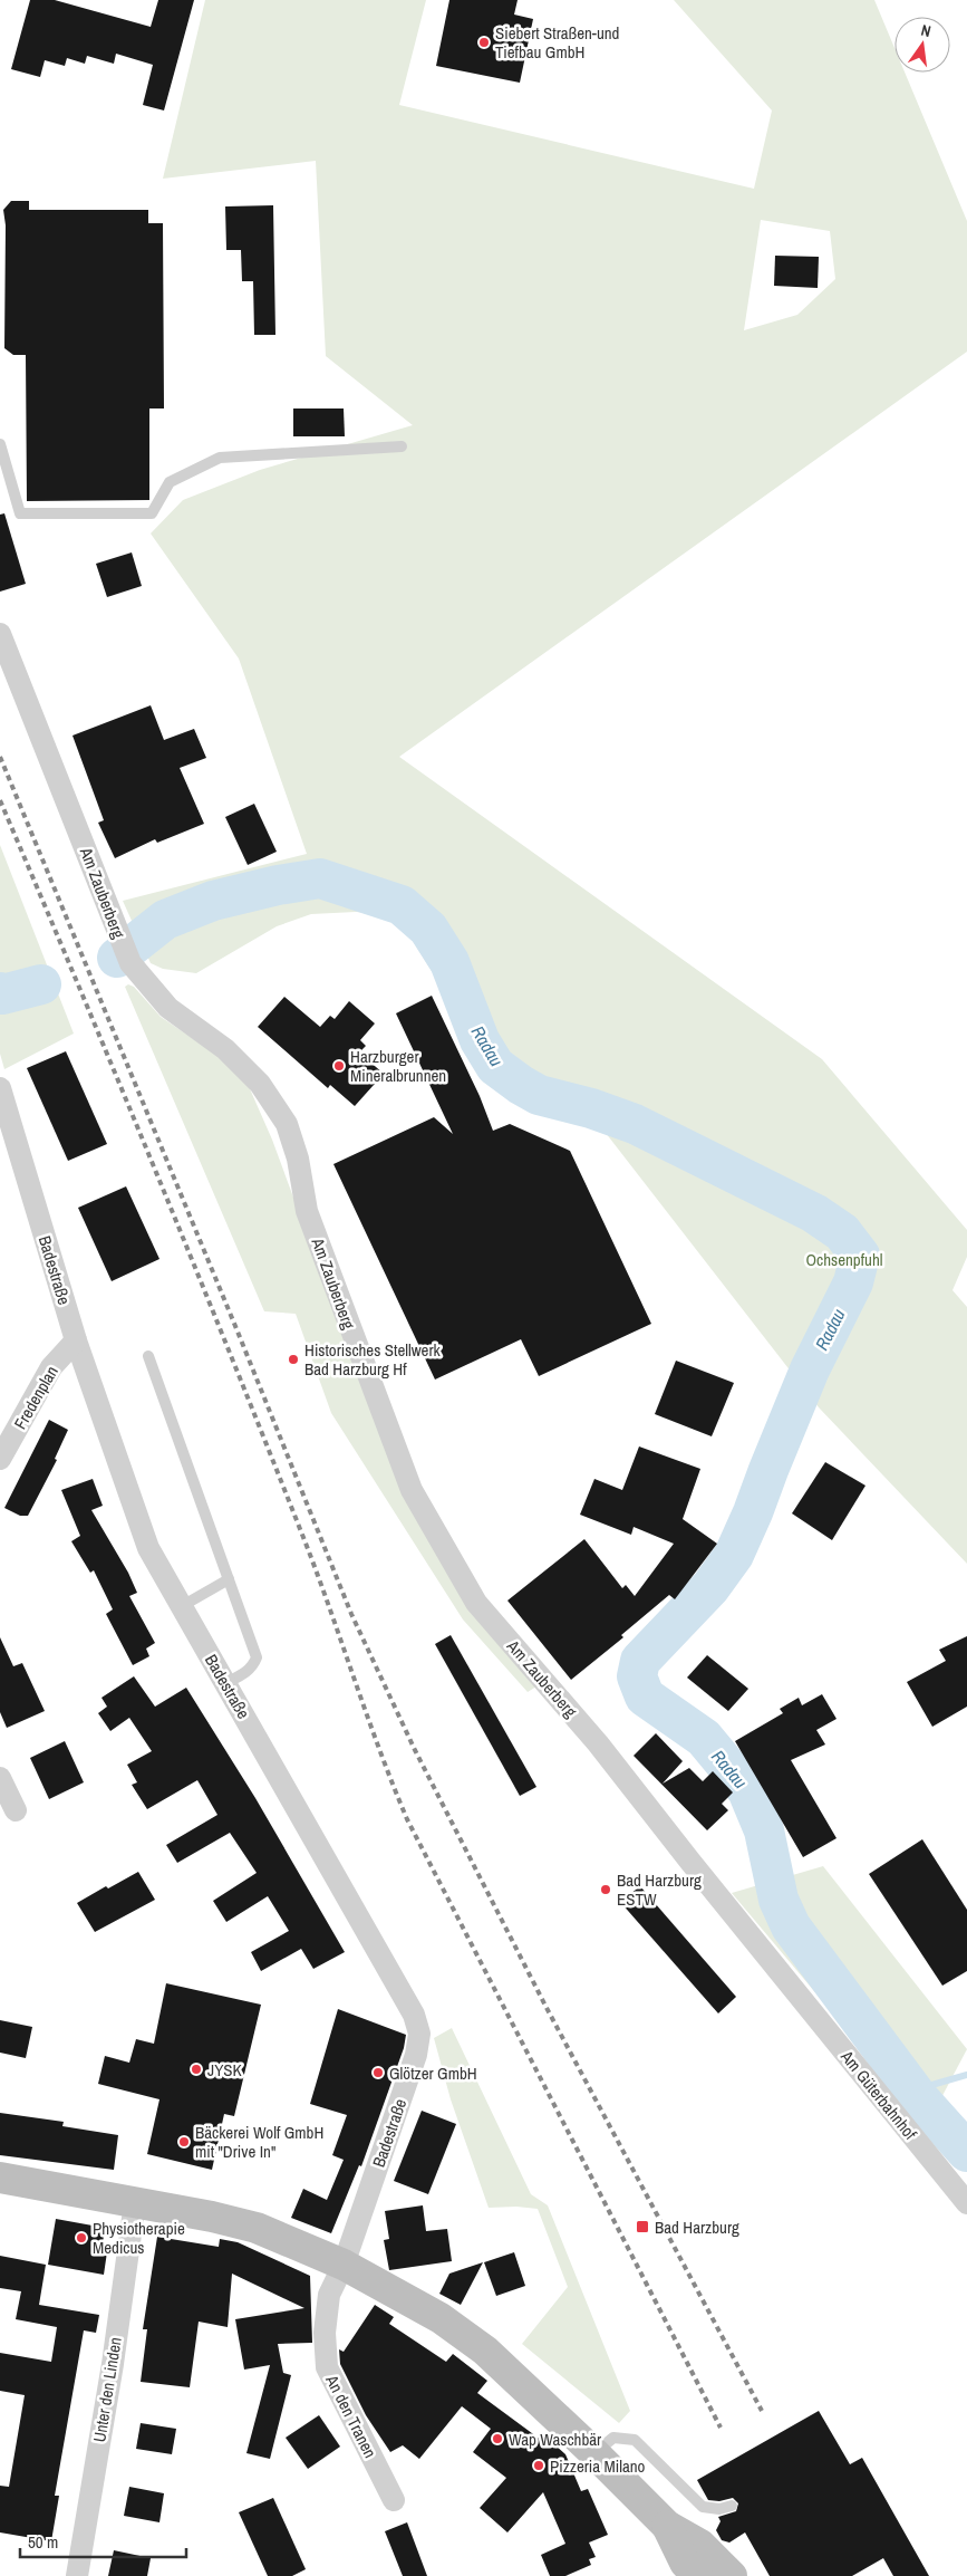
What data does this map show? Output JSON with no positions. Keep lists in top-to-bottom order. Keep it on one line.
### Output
{"streets":{"street":["Am Zauberberg","Badestraße","Fredenplan","Am Güterbahnhof","Unter den Linden","An den Tranen"]},"crossings":[["Am Zauberberg","Am Güterbahnhof"],["Badestraße","Fredenplan"],["Badestraße","An den Tranen"]],"water":["Radau"],"parks":["Ochsenpfuhl"],"places":{"other":["Siebert Straßen-und Tiefbau GmbH","Harzburger Mineralbrunnen","Historisches Stellwerk Bad Harzburg Hf","Bad Harzburg ESTW","JYSK","Glötzer GmbH","Bäckerei Wolf GmbH mit \"Drive In\"","Physiotherapie Medicus","Wap Waschbär","Pizzeria Milano"],"transit":["Bad Harzburg"]},"scale_bar":"50 m","north":"top"}
